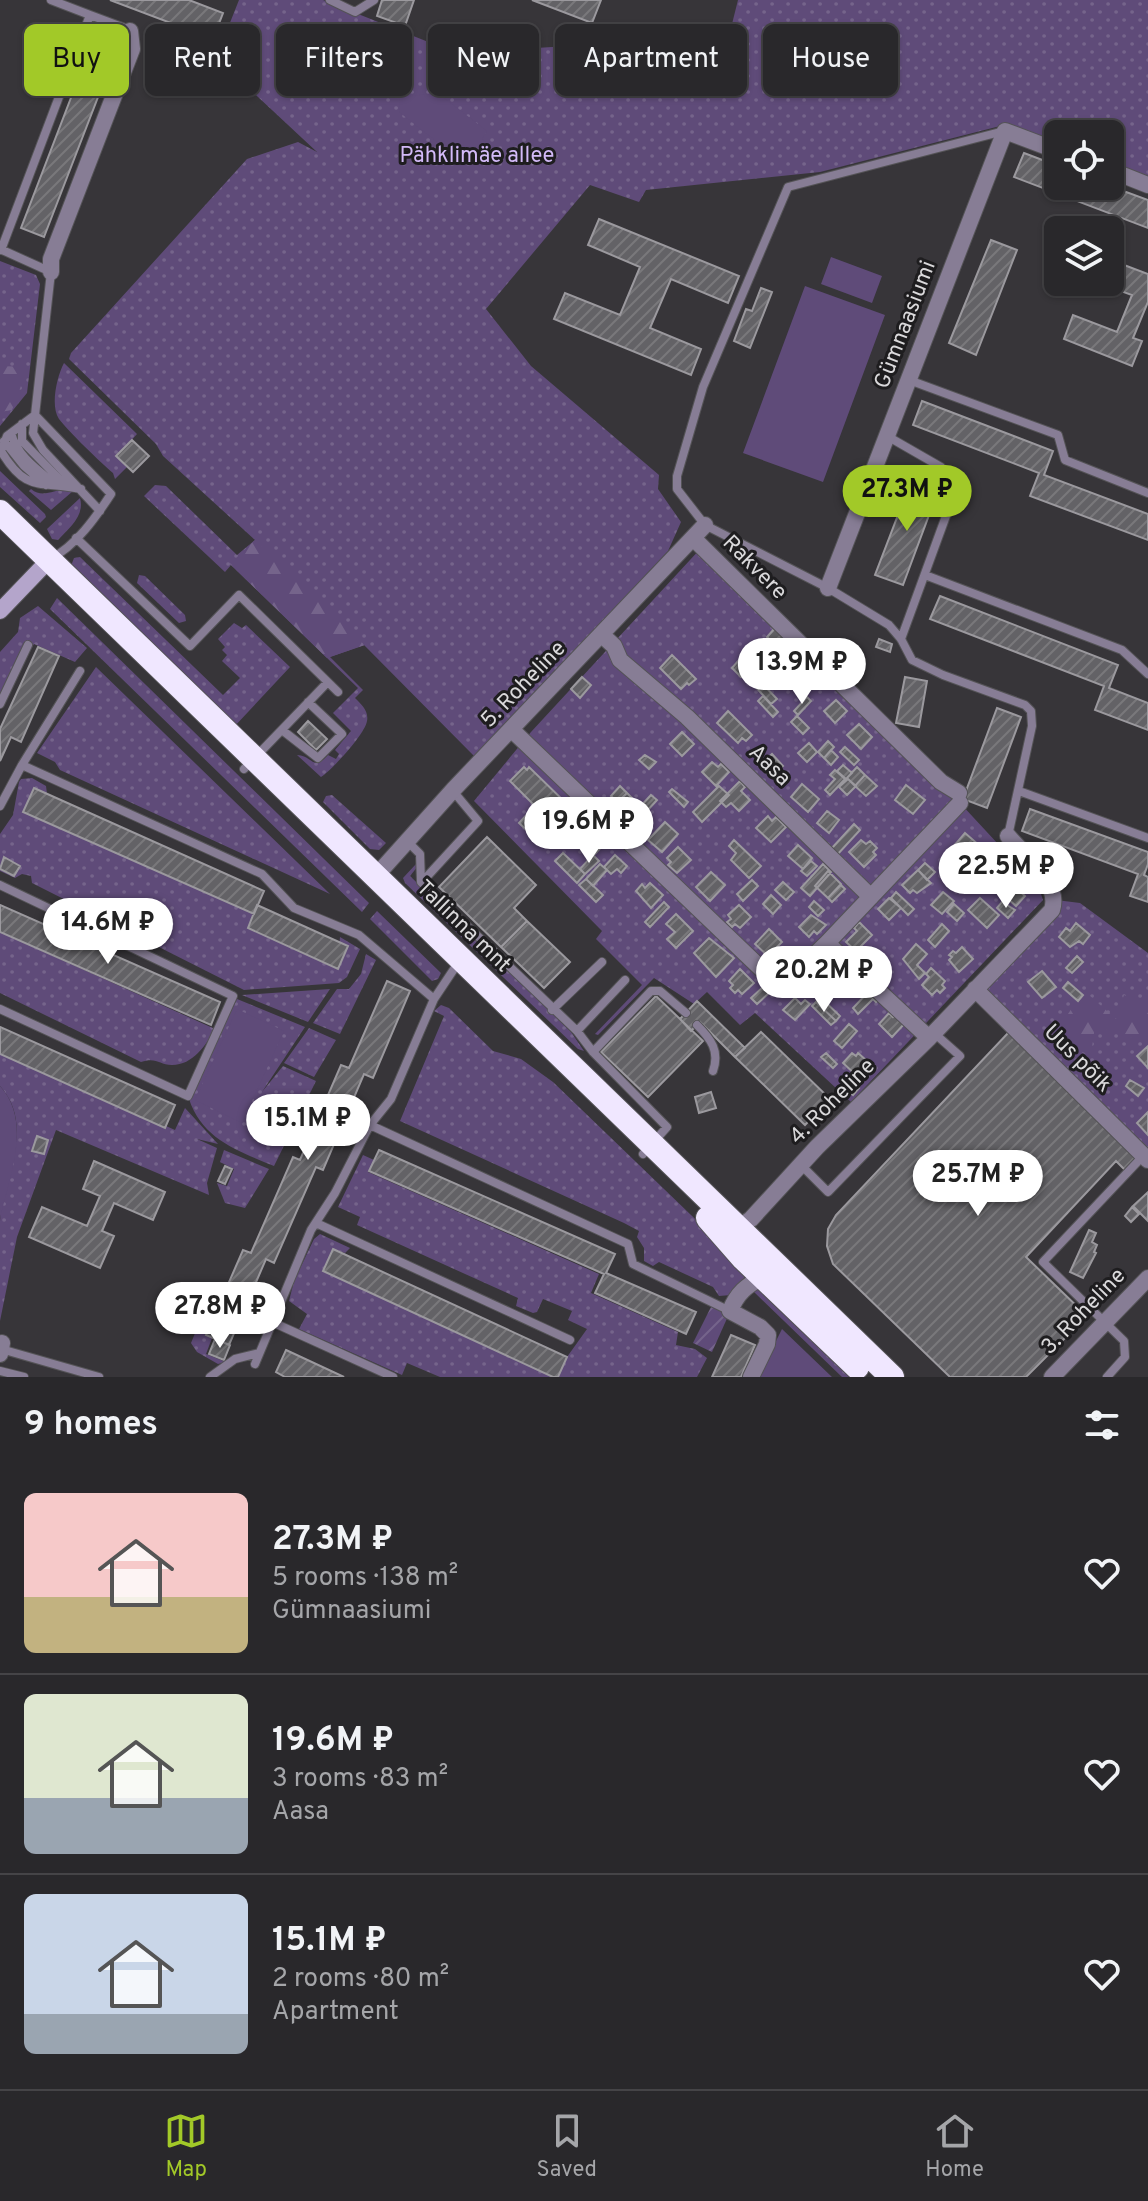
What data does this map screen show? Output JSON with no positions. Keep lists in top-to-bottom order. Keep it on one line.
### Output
{"streets":{"highway":["Tallinna mnt"],"street":["Gümnaasiumi","Rakvere","5. Roheline","Aasa","Uus põik","4. Roheline","3. Roheline"]},"crossings":[["Rakvere","5. Roheline"],["Rakvere","Aasa"],["5. Roheline","Aasa"],["5. Roheline","Tallinna mnt"],["Tallinna mnt","4. Roheline"],["Uus põik","4. Roheline"]],"parks":["Pähklimäe allee"],"page":{"chip":["Buy","Rent","Filters","New","Apartment","House"],"price":["27.3M ₽","13.9M ₽","19.6M ₽","22.5M ₽","14.6M ₽","20.2M ₽","15.1M ₽","25.7M ₽","27.8M ₽"],"heading":"9 homes","list":[{"name":"27.3M ₽","note":"5 rooms · 138 m² · Gümnaasiumi"},{"name":"19.6M ₽","note":"3 rooms · 83 m² · Aasa"},{"name":"15.1M ₽","note":"2 rooms · 80 m² · Apartment"}],"tabs":["Map","Saved","Home"]}}
